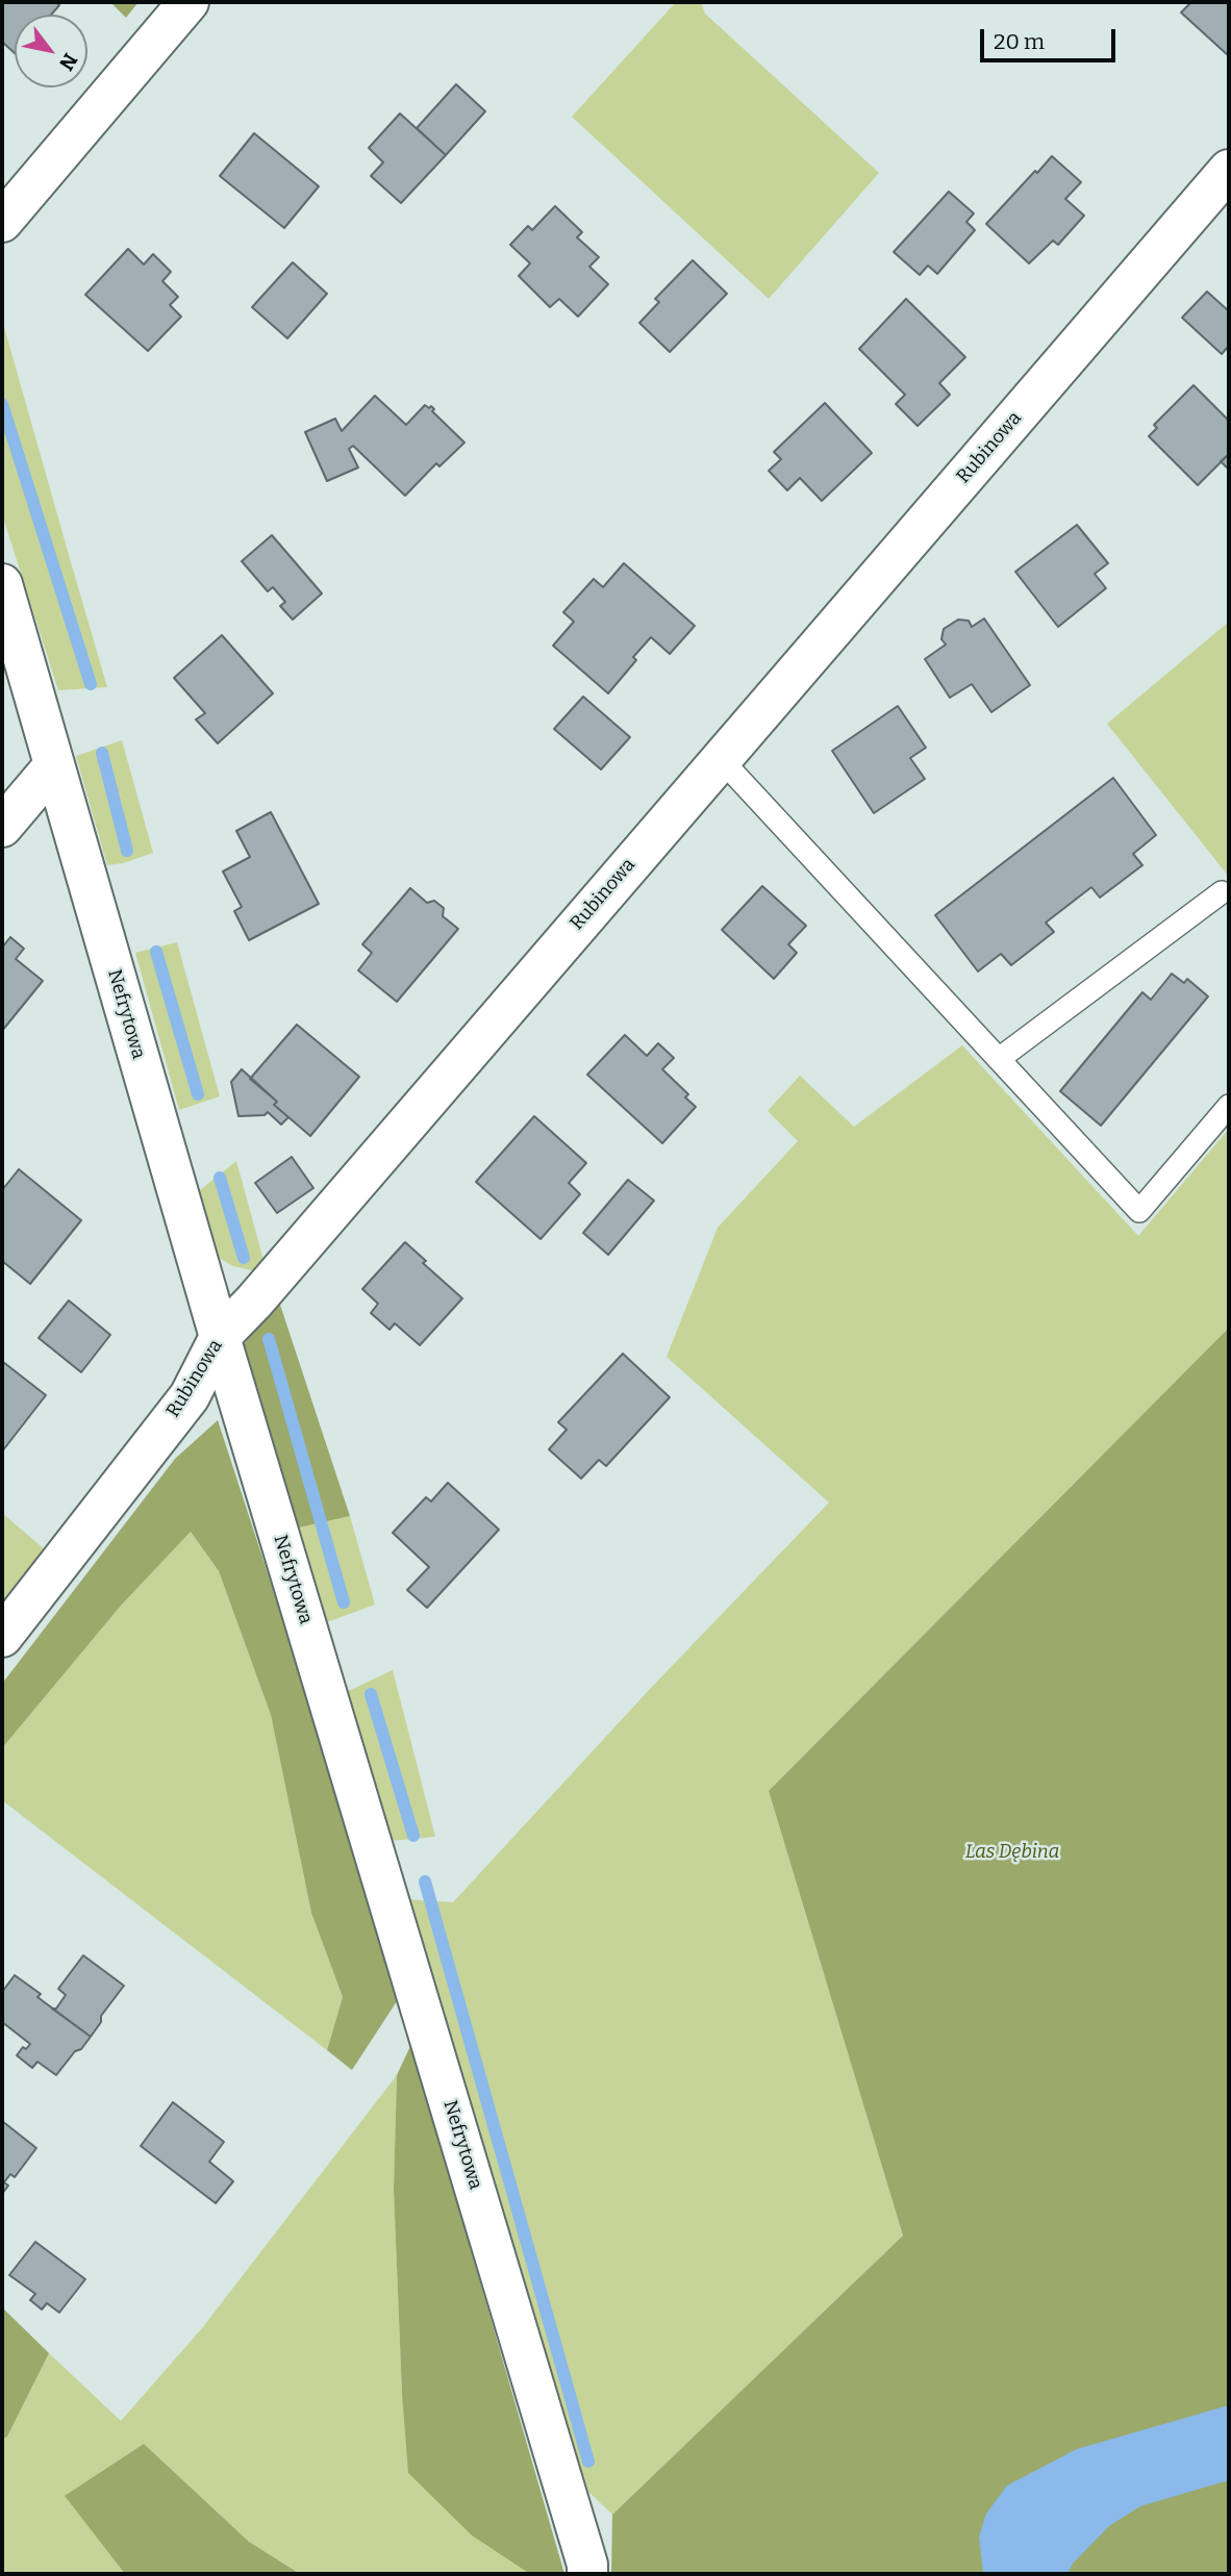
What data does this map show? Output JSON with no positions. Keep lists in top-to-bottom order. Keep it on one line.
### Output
{"streets":{"street":["Rubinowa","Nefrytowa"]},"crossings":[["Rubinowa","Nefrytowa"]],"parks":["Las Dębina"],"scale_bar":"20 m","north":"bottom right"}
